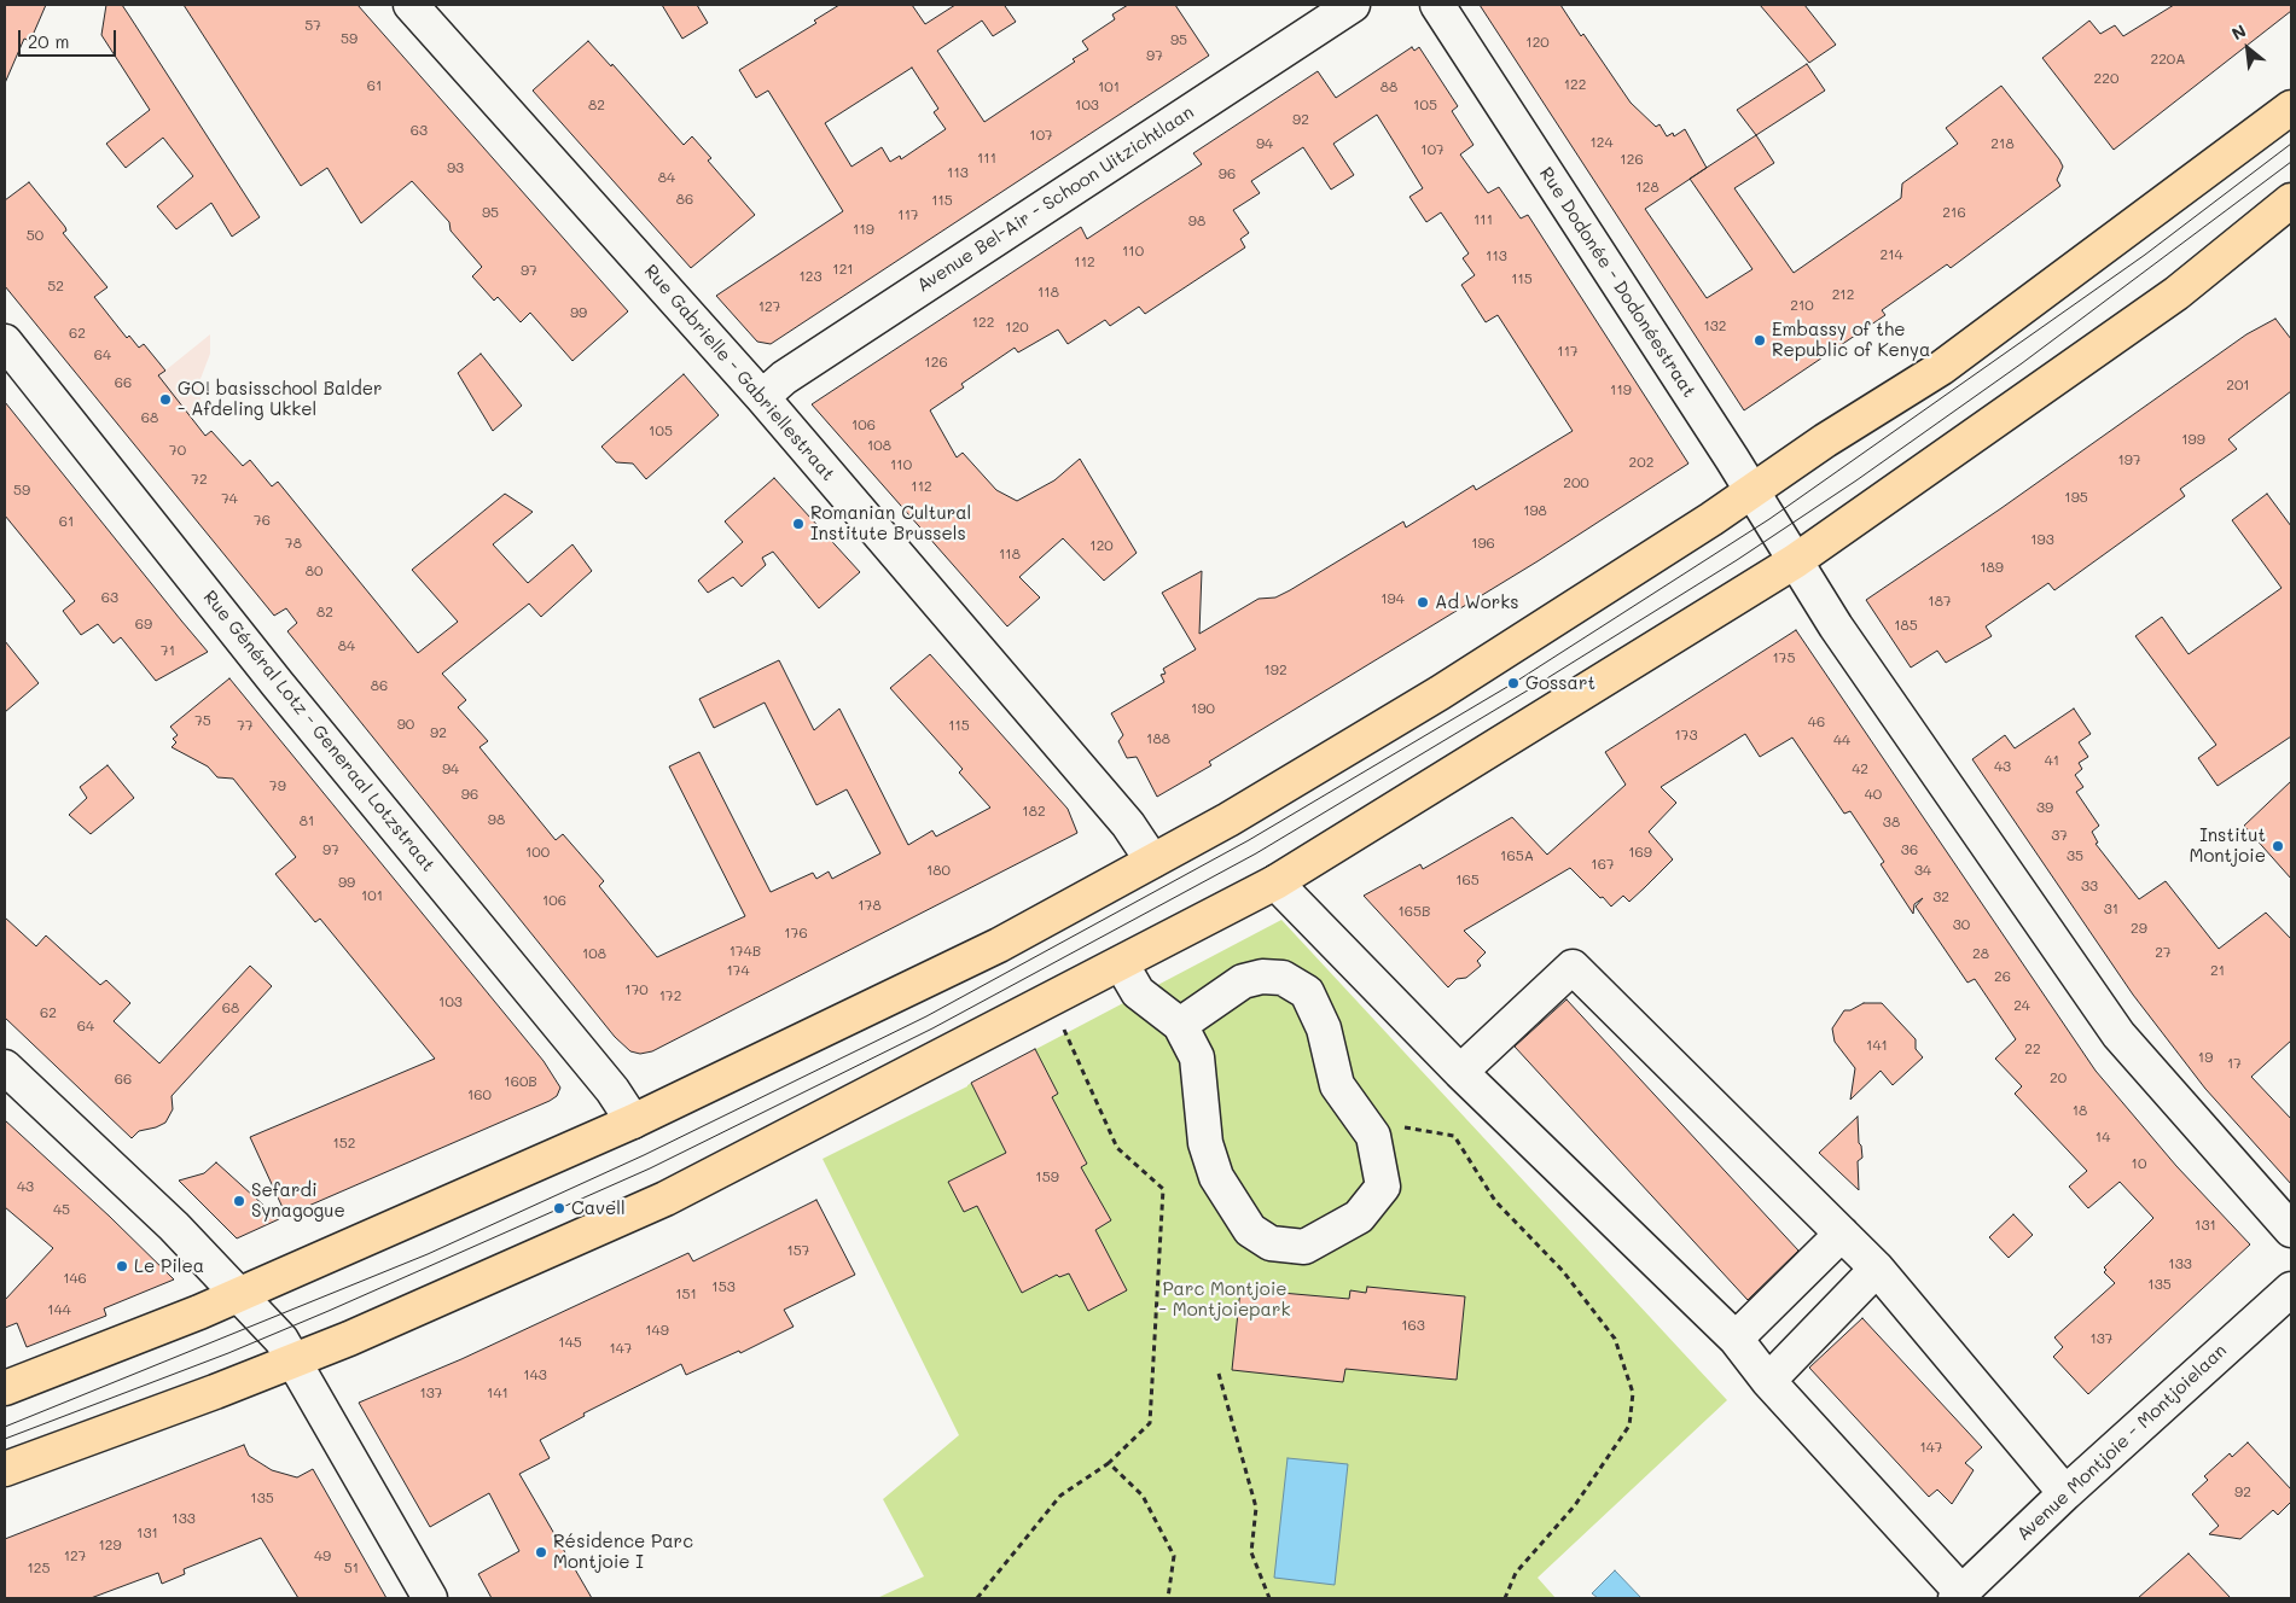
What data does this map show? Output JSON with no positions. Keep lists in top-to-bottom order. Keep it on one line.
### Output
{"streets":{"street":["Avenue Bel-Air - Schoon Uitzichtlaan","Rue Dodonée - Dodonéestraat","Rue Gabrielle - Gabriellestraat","Rue Général Lotz - Generaal Lotzstraat","Avenue Montjoie - Montjoielaan"]},"crossings":[["Avenue Bel-Air - Schoon Uitzichtlaan","Rue Gabrielle - Gabriellestraat"]],"parks":["Parc Montjoie - Montjoiepark"],"places":["Embassy of the Republic of Kenya","GO! basisschool Balder - Afdeling Ukkel","Romanian Cultural Institute Brussels","Ad Works","Gossart","Institut Montjoie","Sefardi Synagogue","Cavell","Le Pilea","Résidence Parc Montjoie I"],"house_numbers":["57","59","95","120","97","220A","220","122","61","101","88","82","103","105","92","63","107","124","94","218","107","111","126","93","113","96","84","128","86","115","95","216","117","111","98","119","50","110","214","113","112","121","97","123","115","52","118","212","210","127","99","122","132","120","62","117","64","126","66","201","119","68","106","105","199","108","70","197","202","110","72","200","112","59","195","74","198","76","61","193","78","196","120","118","189","80","63","194","187","82","69","185","84","71","175","192","86","190","75","46","90","77","115","92","173","188","44","41","43","94","42","79","96","40","39","182","98","81","38","37","97","36","100","169","165A","35","167","180","34","165","99","33","101","32","106","178","31","165B","30","29","176","174B","27","108","28","174","21","26","170","172","103","24","68","62","64","141","22","19","17","20","66","160B","160","18","14","152","10","159","43","45","131","157","133","146","135","153","151","144","163","149","137","145","147","143","137","141","147","92","135","133","131","129","127","49","125","51"],"scale_bar":"20 m","north":"top left"}
